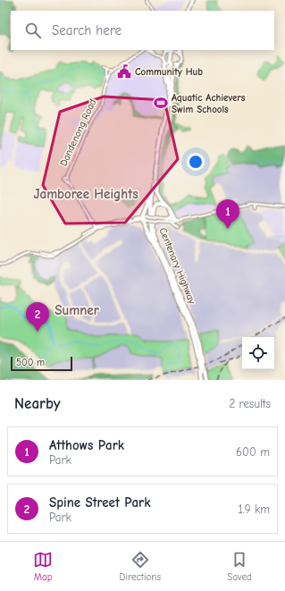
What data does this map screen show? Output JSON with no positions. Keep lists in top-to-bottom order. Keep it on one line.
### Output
{"streets":{"highway":["Centenary Highway"],"main road":["Dandenong Road"]},"districts":["Jamboree Heights","Sumner"],"places":{"public building":["Community Hub"],"sports":["Aquatic Achievers Swim Schools"]},"scale_bar":"500 m","page":{"search":"Search here","pins":["1","2"],"scale":"500 m","heading":["Nearby","2 results"],"list":[{"mark":"1","name":"Atthows Park","note":"Park","value":"600 m"},{"mark":"2","name":"Spine Street Park","note":"Park","value":"1.9 km"}],"nav":["Map","Directions","Saved"]}}
